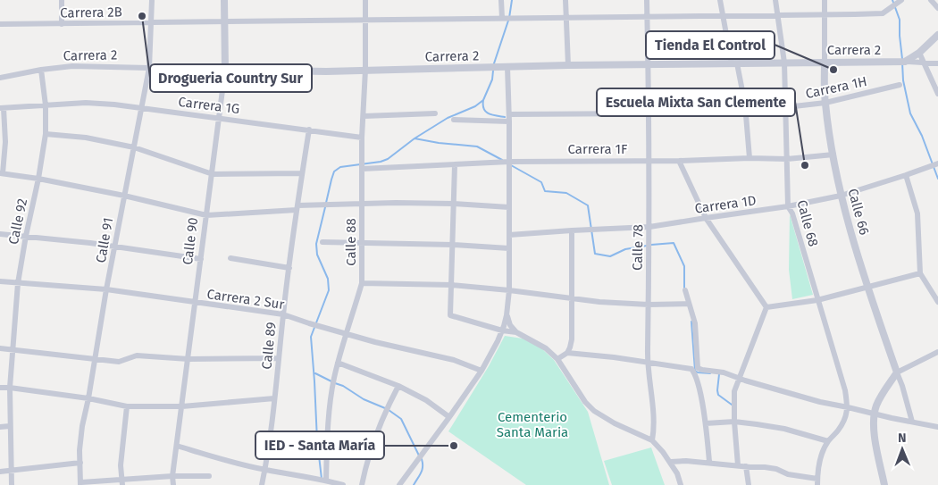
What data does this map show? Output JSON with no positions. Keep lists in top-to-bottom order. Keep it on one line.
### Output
{"streets":{"street":["Carrera 2B","Carrera 2","Carrera 1H","Carrera 1G","Carrera 1F","Carrera 1D","Calle 66","Calle 92","Calle 68","Calle 91","Calle 90","Calle 88","Calle 78","Carrera 2 Sur","Calle 89"]},"crossings":[["Carrera 2B","Calle 66"],["Carrera 2B","Calle 68"],["Carrera 2B","Calle 91"],["Carrera 2B","Calle 90"],["Carrera 2B","Calle 88"],["Carrera 2B","Calle 78"],["Carrera 2","Calle 66"],["Carrera 2","Calle 92"],["Carrera 2","Calle 68"],["Carrera 2","Calle 91"],["Carrera 2","Calle 90"],["Carrera 2","Calle 88"],["Carrera 2","Calle 78"],["Carrera 1H","Calle 66"],["Carrera 1H","Calle 68"],["Carrera 1H","Calle 78"],["Carrera 1G","Calle 92"],["Carrera 1G","Calle 91"],["Carrera 1G","Calle 90"],["Carrera 1G","Calle 88"],["Carrera 1G","Calle 89"],["Carrera 1F","Calle 66"],["Carrera 1F","Calle 68"],["Carrera 1F","Calle 88"],["Carrera 1F","Calle 78"],["Carrera 1D","Calle 66"],["Carrera 1D","Calle 68"],["Carrera 1D","Calle 78"],["Calle 92","Carrera 2 Sur"],["Calle 91","Carrera 2 Sur"],["Calle 90","Carrera 2 Sur"],["Calle 88","Carrera 2 Sur"],["Carrera 2 Sur","Calle 89"]],"parks":["Cementerio Santa Maria"],"places":["Drogueria Country Sur","Tienda El Control","Escuela Mixta San Clemente","IED - Santa María"],"north":"top"}
